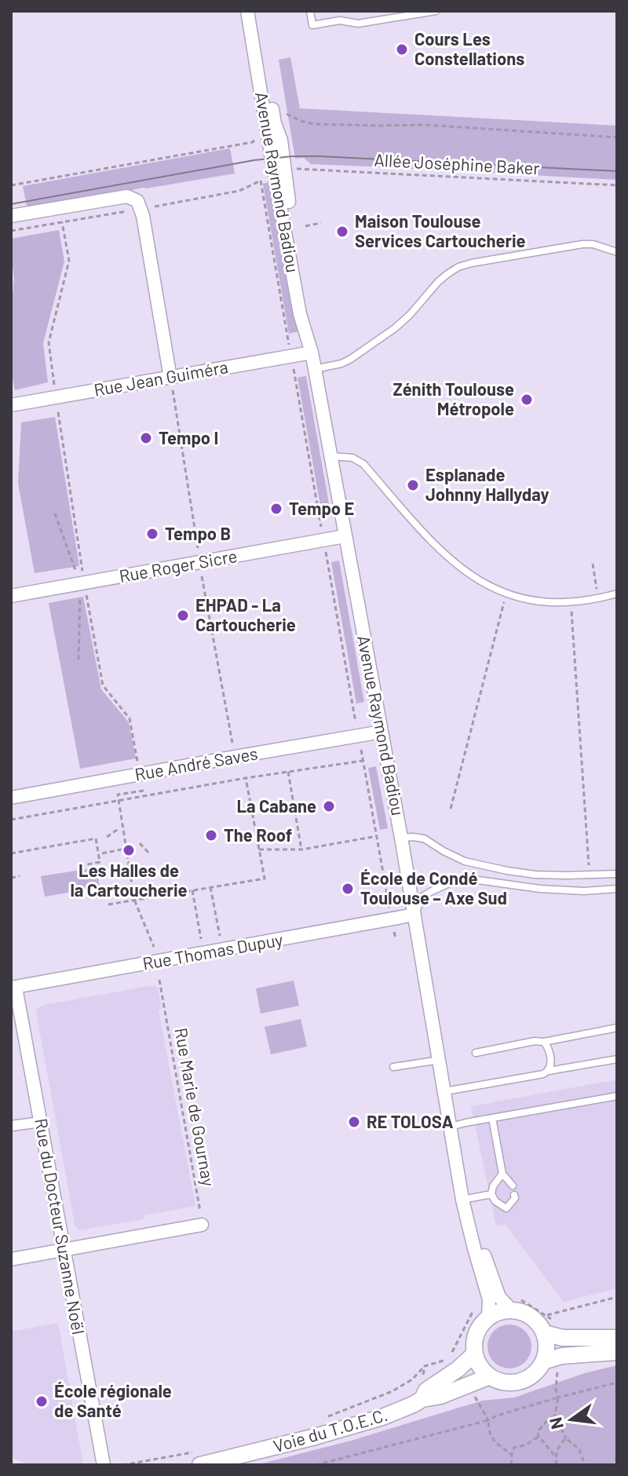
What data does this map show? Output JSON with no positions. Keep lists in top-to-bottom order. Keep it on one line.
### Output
{"streets":{"street":["Avenue Raymond Badiou","Rue Jean Guiméra","Rue Roger Sicre","Rue André Saves","Rue Thomas Dupuy","Rue du Docteur Suzanne Noël","Voie du T.O.E.C."],"path":["Allée Joséphine Baker","Rue Marie de Gournay"]},"crossings":[["Avenue Raymond Badiou","Rue Jean Guiméra"],["Avenue Raymond Badiou","Rue Roger Sicre"],["Avenue Raymond Badiou","Rue André Saves"],["Avenue Raymond Badiou","Rue Thomas Dupuy"],["Avenue Raymond Badiou","Voie du T.O.E.C."],["Rue Thomas Dupuy","Rue du Docteur Suzanne Noël"]],"places":["Cours Les Constellations","Maison Toulouse Services Cartoucherie","Zénith Toulouse Métropole","Tempo I","Esplanade Johnny Hallyday","Tempo E","Tempo B","EHPAD - La Cartoucherie","La Cabane","The Roof","Les Halles de la Cartoucherie","École de Condé Toulouse – Axe Sud","RE TOLOSA","École régionale de Santé"],"north":"left"}
